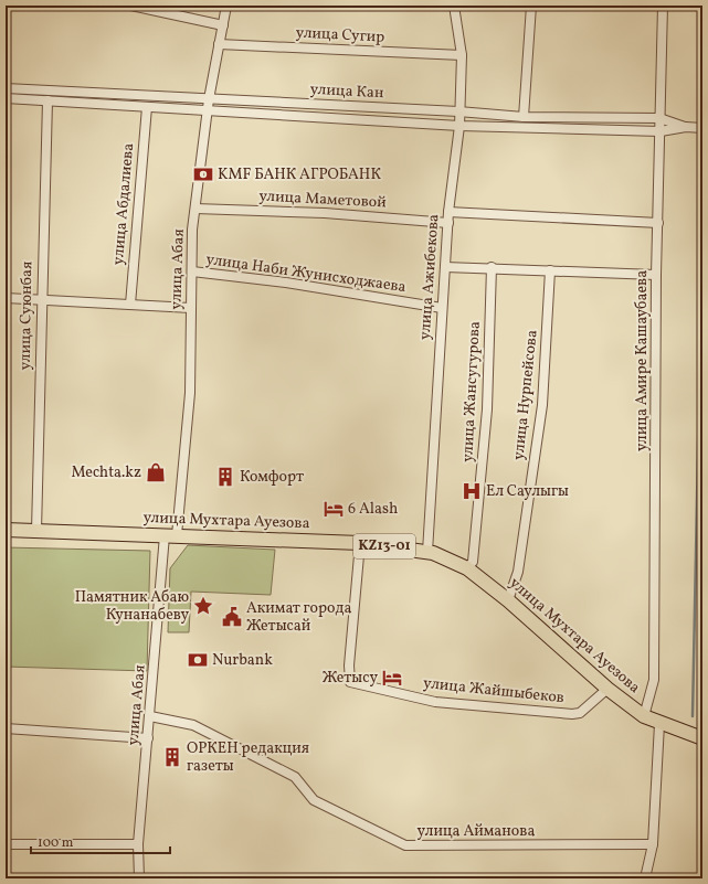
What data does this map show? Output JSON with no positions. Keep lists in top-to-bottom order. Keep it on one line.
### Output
{"streets":{"main road":["улица Мухтара Ауезова","KZ13-01"],"street":["улица Сугир","улица Кан","улица Маметовой","улица Абдалиева","улица Абая","улица Наби Жунисходжаева","улица Ажибекова","улица Суюнбая","улица Амире Кашаубаева","улица Жансугурова","улица Нурпейсова","улица Жайшыбеков","улица Айманова"]},"crossings":[["улица Сугир","улица Абая"],["улица Сугир","улица Ажибекова"],["улица Кан","улица Абдалиева"],["улица Кан","улица Абая"],["улица Кан","улица Ажибекова"],["улица Кан","улица Суюнбая"],["улица Кан","улица Амире Кашаубаева"],["улица Маметовой","улица Абая"],["улица Маметовой","улица Ажибекова"],["улица Абая","улица Наби Жунисходжаева"],["улица Абая","улица Мухтара Ауезова"],["улица Абая","улица Айманова"],["улица Наби Жунисходжаева","улица Ажибекова"],["улица Ажибекова","улица Мухтара Ауезова"],["улица Суюнбая","улица Мухтара Ауезова"],["улица Амире Кашаубаева","улица Мухтара Ауезова"],["улица Жансугурова","улица Мухтара Ауезова"],["улица Нурпейсова","улица Мухтара Ауезова"],["улица Мухтара Ауезова","улица Жайшыбеков"]],"places":{"bank":["KMF БАНК АГРОБАНК","Nurbank"],"shop":["Mechta.kz"],"building":["Комфорт","ОРКЕН редакция газеты"],"hospital":["Ел Саулыгы"],"hotel":["6 Alash","Жетысу"],"place":["Памятник Абаю Кунанабеву"],"public building":["Акимат города Жетысай"]},"scale_bar":"100 m"}
